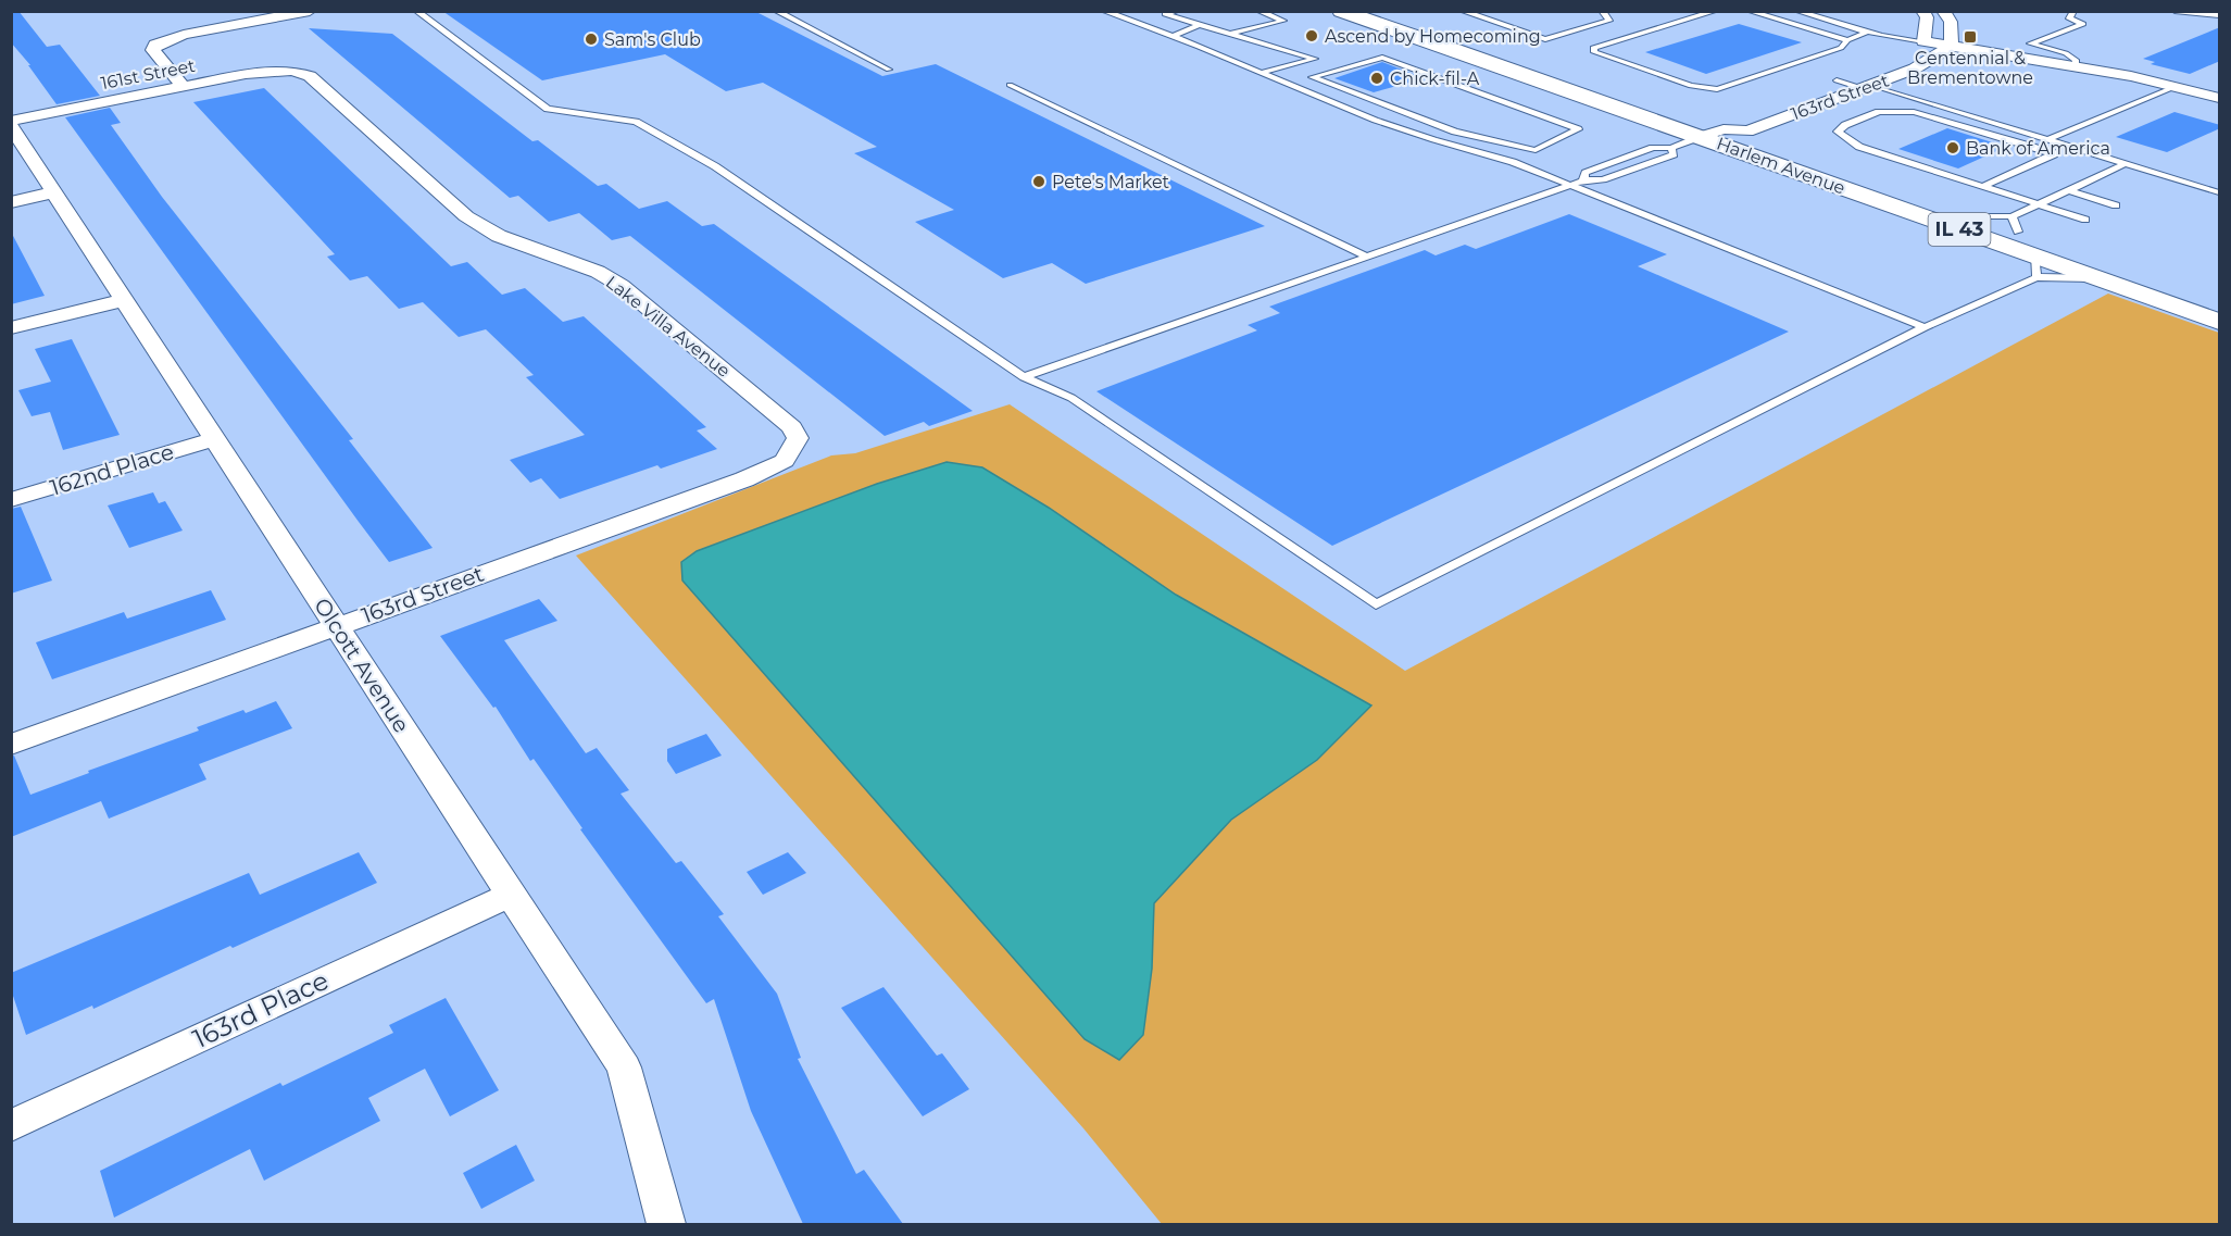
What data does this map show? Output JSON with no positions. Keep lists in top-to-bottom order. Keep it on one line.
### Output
{"streets":{"main road":["Harlem Avenue","IL 43"],"street":["161st Street","163rd Street","Lake Villa Avenue","162nd Place","Olcott Avenue","163rd Place"]},"crossings":[["161st Street","Lake Villa Avenue"],["163rd Street","Harlem Avenue"],["163rd Street","Lake Villa Avenue"],["163rd Street","Olcott Avenue"],["162nd Place","Olcott Avenue"],["Olcott Avenue","163rd Place"]],"places":{"other":["Ascend by Homecoming","Sam's Club","Chick-fil-A","Bank of America","Pete's Market"],"transit":["Centennial & Brementowne"]}}
